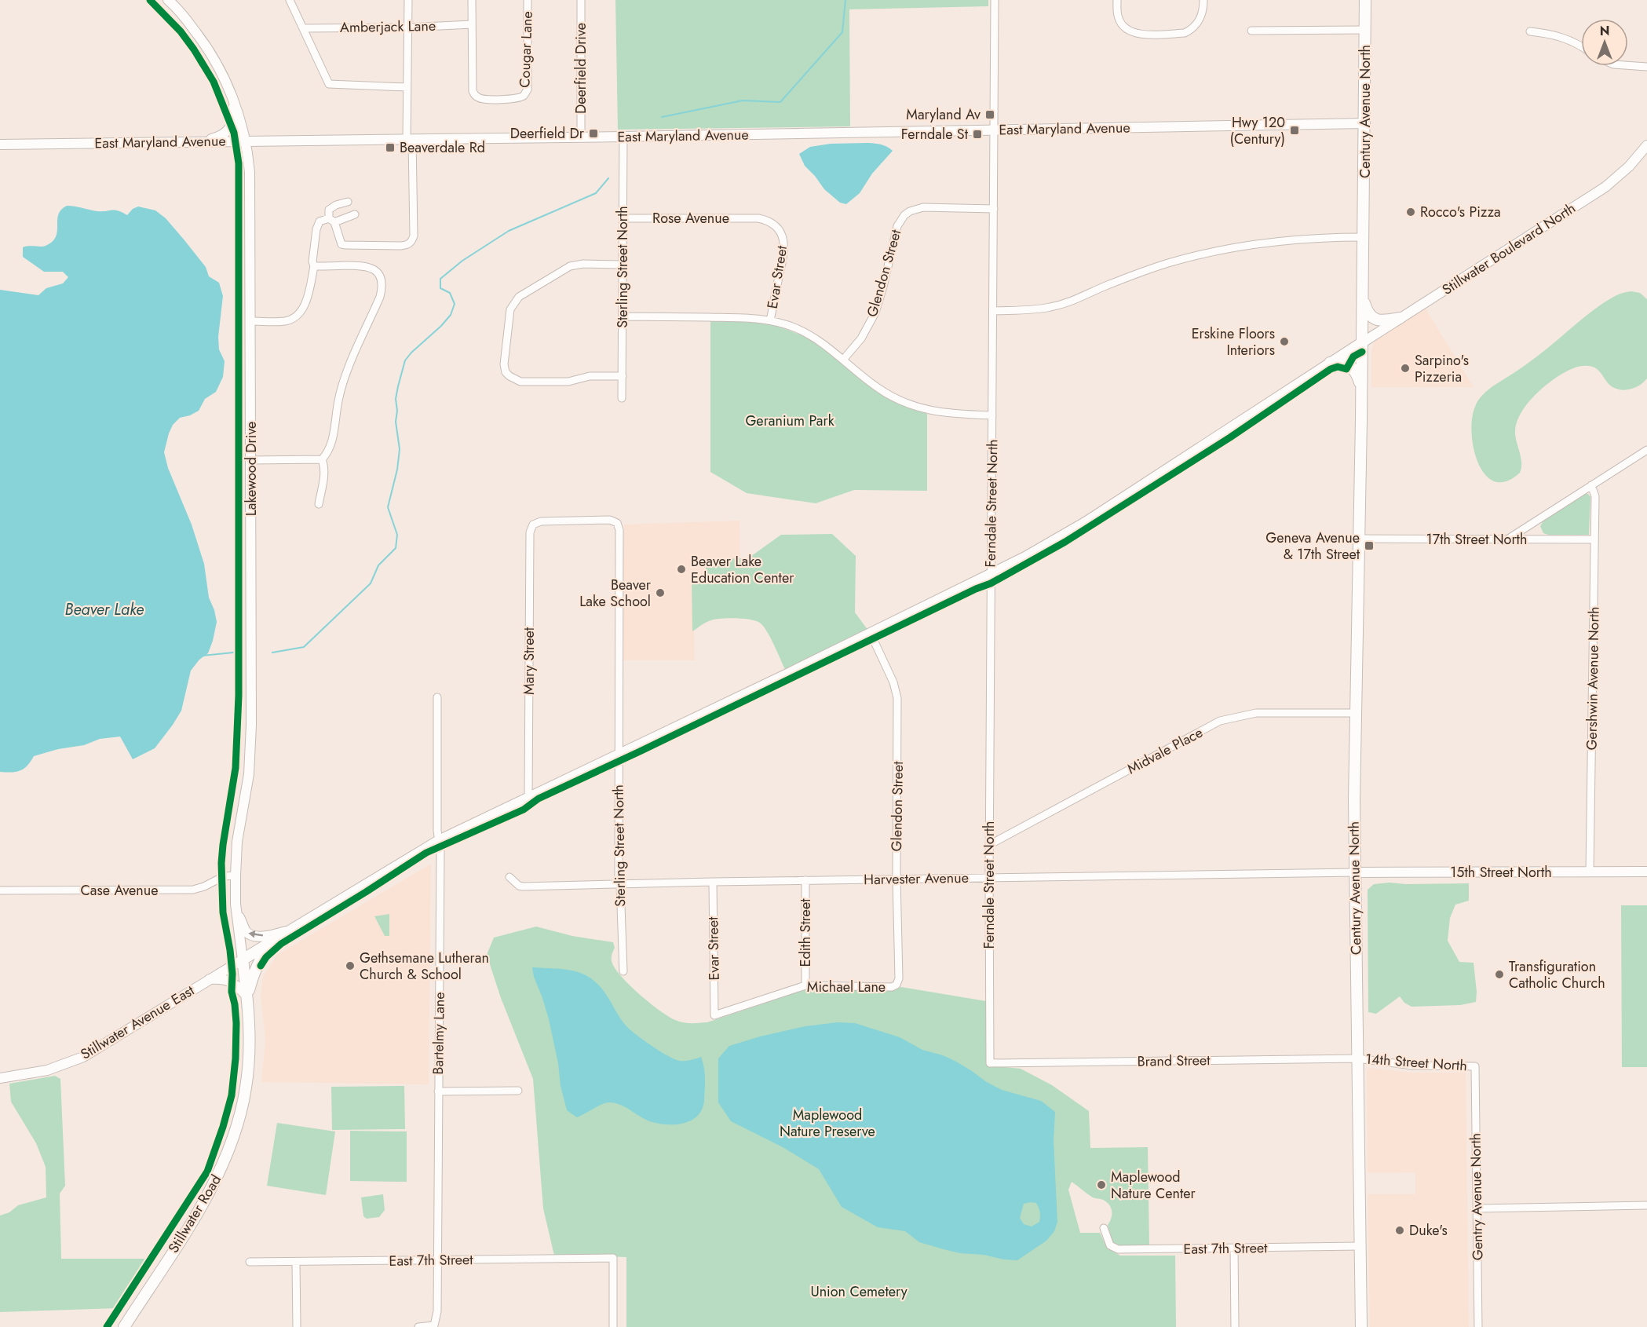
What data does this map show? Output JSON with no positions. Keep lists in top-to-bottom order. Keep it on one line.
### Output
{"streets":{"main road":["Century Avenue North","Stillwater Road"],"street":["Amberjack Lane","Cougar Lane","Deerfield Drive","East Maryland Avenue","Rose Avenue","Stillwater Boulevard North","Sterling Street North","Glendon Street","Evar Street","Lakewood Drive","Ferndale Street North","17th Street North","Mary Street","Gershwin Avenue North","Midvale Place","15th Street North","Harvester Avenue","Case Avenue","Edith Street","Michael Lane","Stillwater Avenue East","Bartelmy Lane","Brand Street","14th Street North","Gentry Avenue North","East 7th Street"]},"crossings":[["Amberjack Lane","Cougar Lane"],["Deerfield Drive","East Maryland Avenue"],["Century Avenue North","East Maryland Avenue"],["Century Avenue North","Stillwater Boulevard North"],["Century Avenue North","17th Street North"],["Century Avenue North","Midvale Place"],["Century Avenue North","15th Street North"],["Century Avenue North","Harvester Avenue"],["Century Avenue North","Brand Street"],["Century Avenue North","14th Street North"],["Century Avenue North","East 7th Street"],["East Maryland Avenue","Sterling Street North"],["East Maryland Avenue","Lakewood Drive"],["East Maryland Avenue","Ferndale Street North"],["Rose Avenue","Sterling Street North"],["Rose Avenue","Evar Street"],["Sterling Street North","Mary Street"],["Sterling Street North","Harvester Avenue"],["Glendon Street","Ferndale Street North"],["Glendon Street","Harvester Avenue"],["Glendon Street","Michael Lane"],["Evar Street","Harvester Avenue"],["Evar Street","Michael Lane"],["Lakewood Drive","Case Avenue"],["Lakewood Drive","Stillwater Avenue East"],["Lakewood Drive","Stillwater Road"],["Ferndale Street North","Midvale Place"],["Ferndale Street North","Harvester Avenue"],["Ferndale Street North","Brand Street"],["17th Street North","Gershwin Avenue North"],["Gershwin Avenue North","15th Street North"],["15th Street North","Harvester Avenue"],["Harvester Avenue","Edith Street"],["Edith Street","Michael Lane"],["Stillwater Avenue East","Stillwater Road"],["Bartelmy Lane","East 7th Street"],["Brand Street","14th Street North"],["14th Street North","Gentry Avenue North"]],"water":["Beaver Lake"],"parks":["Geranium Park","Maplewood Nature Preserve","Union Cemetery"],"places":{"transit":["Maryland Av","Hwy 120 (Century)","Deerfield Dr","Ferndale St","Beaverdale Rd","Geneva Avenue & 17th Street"],"other":["Rocco's Pizza","Erskine Floors Interiors","Sarpino's Pizzeria","Beaver Lake Education Center","Beaver Lake School","Gethsemane Lutheran Church & School","Transfiguration Catholic Church","Maplewood Nature Center","Duke's"]},"north":"top"}
